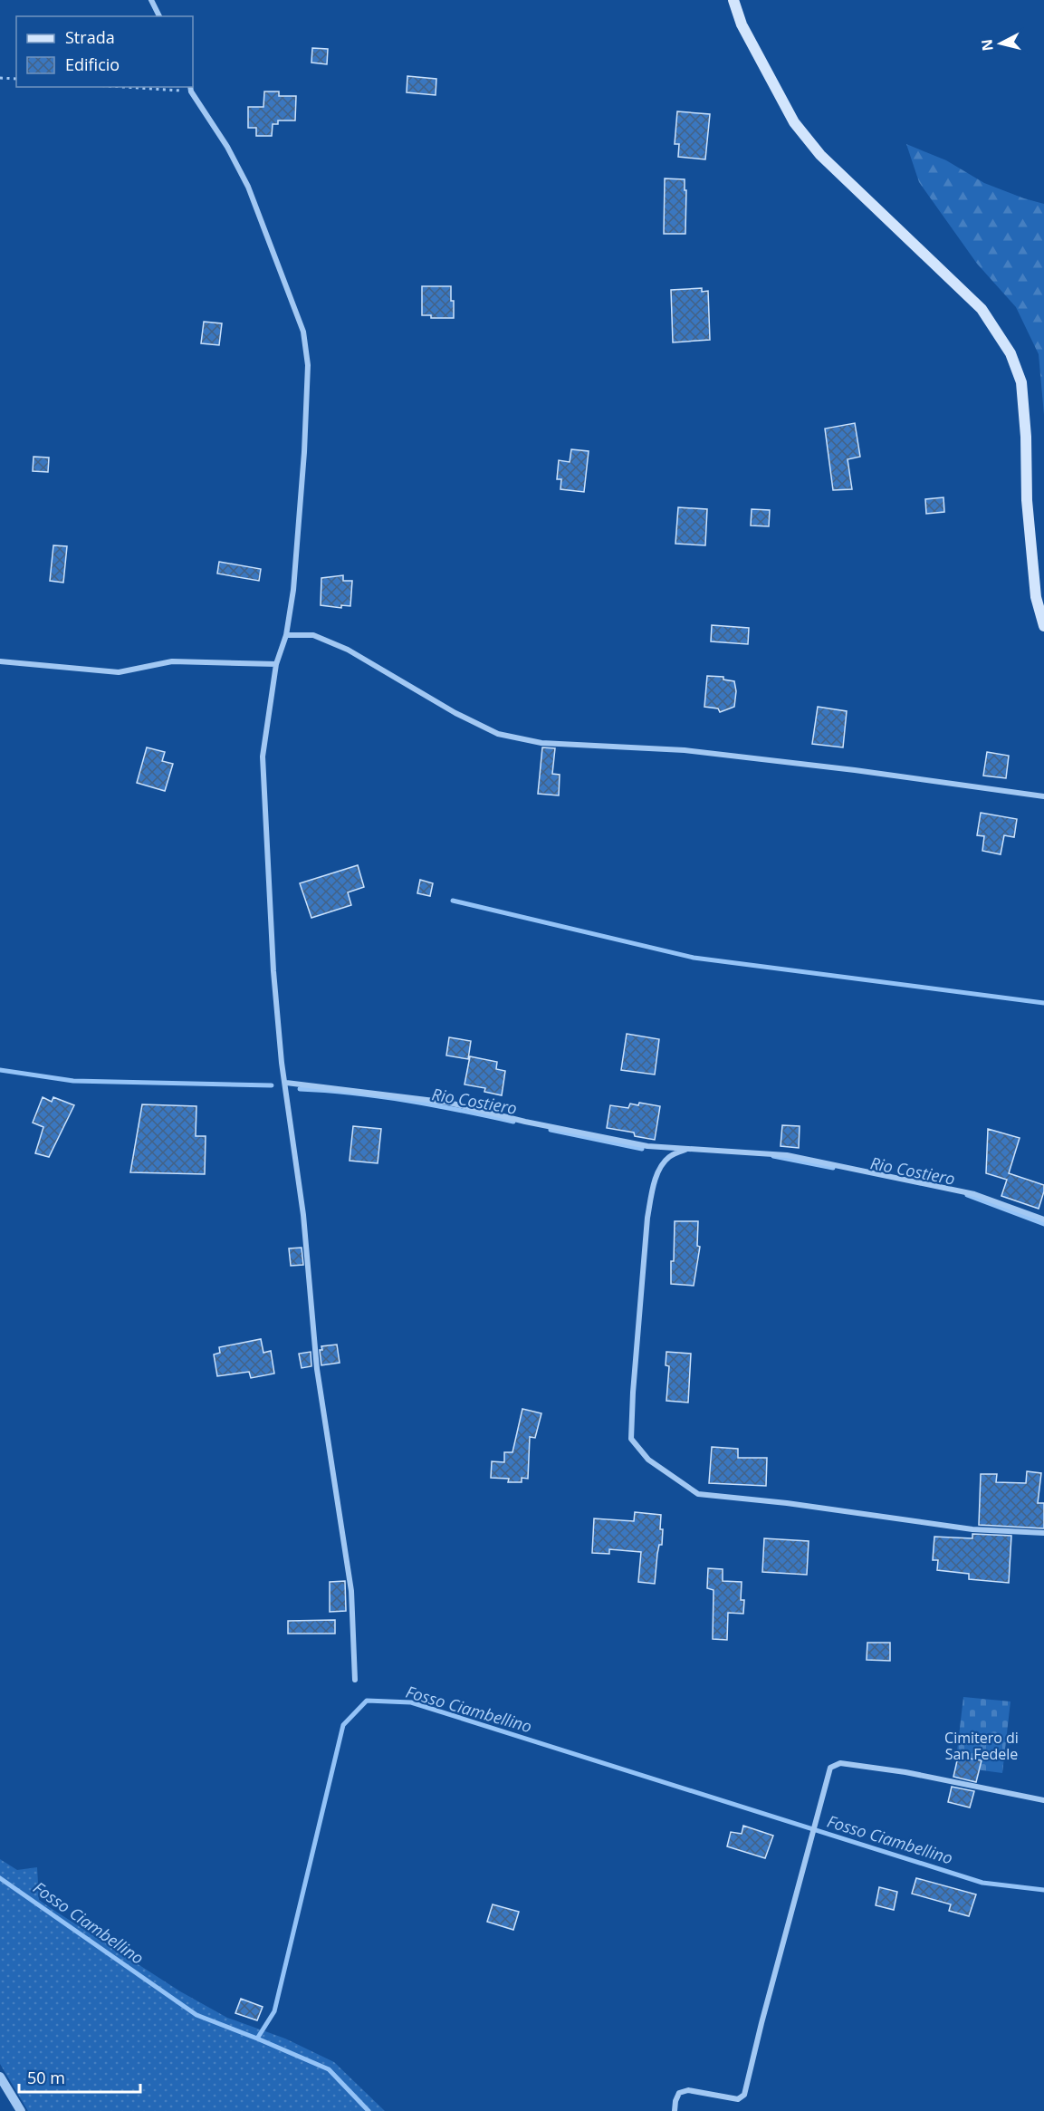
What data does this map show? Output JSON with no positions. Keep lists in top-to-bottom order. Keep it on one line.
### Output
{"water":["Rio Costiero","Fosso Ciambellino"],"parks":["Cimitero di San Fedele"],"legend":["Strada","Edificio"],"scale_bar":"50 m","north":"left"}
